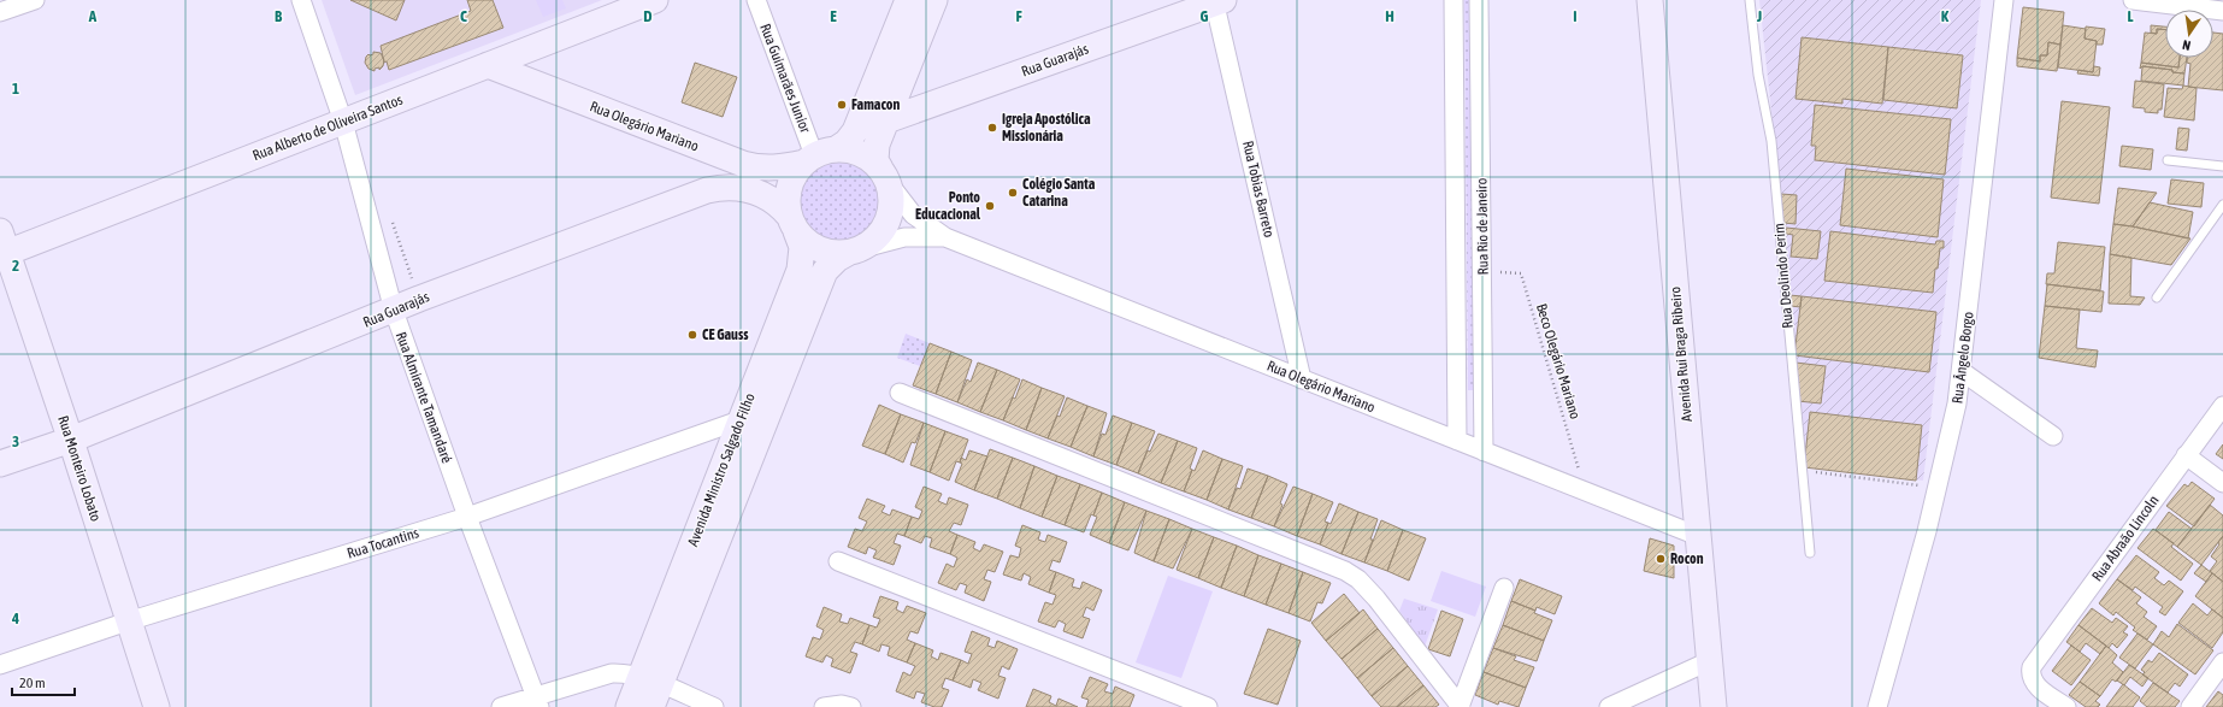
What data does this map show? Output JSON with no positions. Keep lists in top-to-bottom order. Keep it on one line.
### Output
{"streets":{"main road":["Rua Guarajás","Rua Olegário Mariano","Rua Alberto de Oliveira Santos","Avenida Rui Braga Ribeiro","Rua Monteiro Lobato","Avenida Ministro Salgado Filho"],"street":["Rua Guimarães Junior","Rua Tobias Barreto","Rua Rio de Janeiro","Rua Ângelo Borgo","Rua Almirante Tamandaré","Rua Abraão Lincoln","Rua Tocantins"],"lane":["Rua Deolindo Perim"],"path":["Beco Olegário Mariano"]},"crossings":[["Rua Guarajás","Rua Guimarães Junior"],["Rua Guarajás","Rua Olegário Mariano"],["Rua Guarajás","Rua Tobias Barreto"],["Rua Guarajás","Rua Almirante Tamandaré"],["Rua Guarajás","Rua Monteiro Lobato"],["Rua Guarajás","Avenida Ministro Salgado Filho"],["Rua Guimarães Junior","Rua Olegário Mariano"],["Rua Guimarães Junior","Avenida Ministro Salgado Filho"],["Rua Olegário Mariano","Rua Alberto de Oliveira Santos"],["Rua Olegário Mariano","Rua Tobias Barreto"],["Rua Olegário Mariano","Rua Rio de Janeiro"],["Rua Olegário Mariano","Avenida Rui Braga Ribeiro"],["Rua Olegário Mariano","Beco Olegário Mariano"],["Rua Olegário Mariano","Avenida Ministro Salgado Filho"],["Rua Alberto de Oliveira Santos","Rua Almirante Tamandaré"],["Rua Alberto de Oliveira Santos","Rua Monteiro Lobato"],["Rua Rio de Janeiro","Beco Olegário Mariano"],["Rua Almirante Tamandaré","Rua Tocantins"],["Rua Monteiro Lobato","Rua Tocantins"],["Avenida Ministro Salgado Filho","Rua Tocantins"]],"places":["Famacon","Igreja Apostólica Missionária","Colégio Santa Catarina","Ponto Educacional","CE Gauss","Rocon"],"scale_bar":"20 m","north":"bottom","grid":{"columns":["A","B","C","D","E","F","G","H","I","J","K","L"],"rows":["1","2","3","4"]}}
